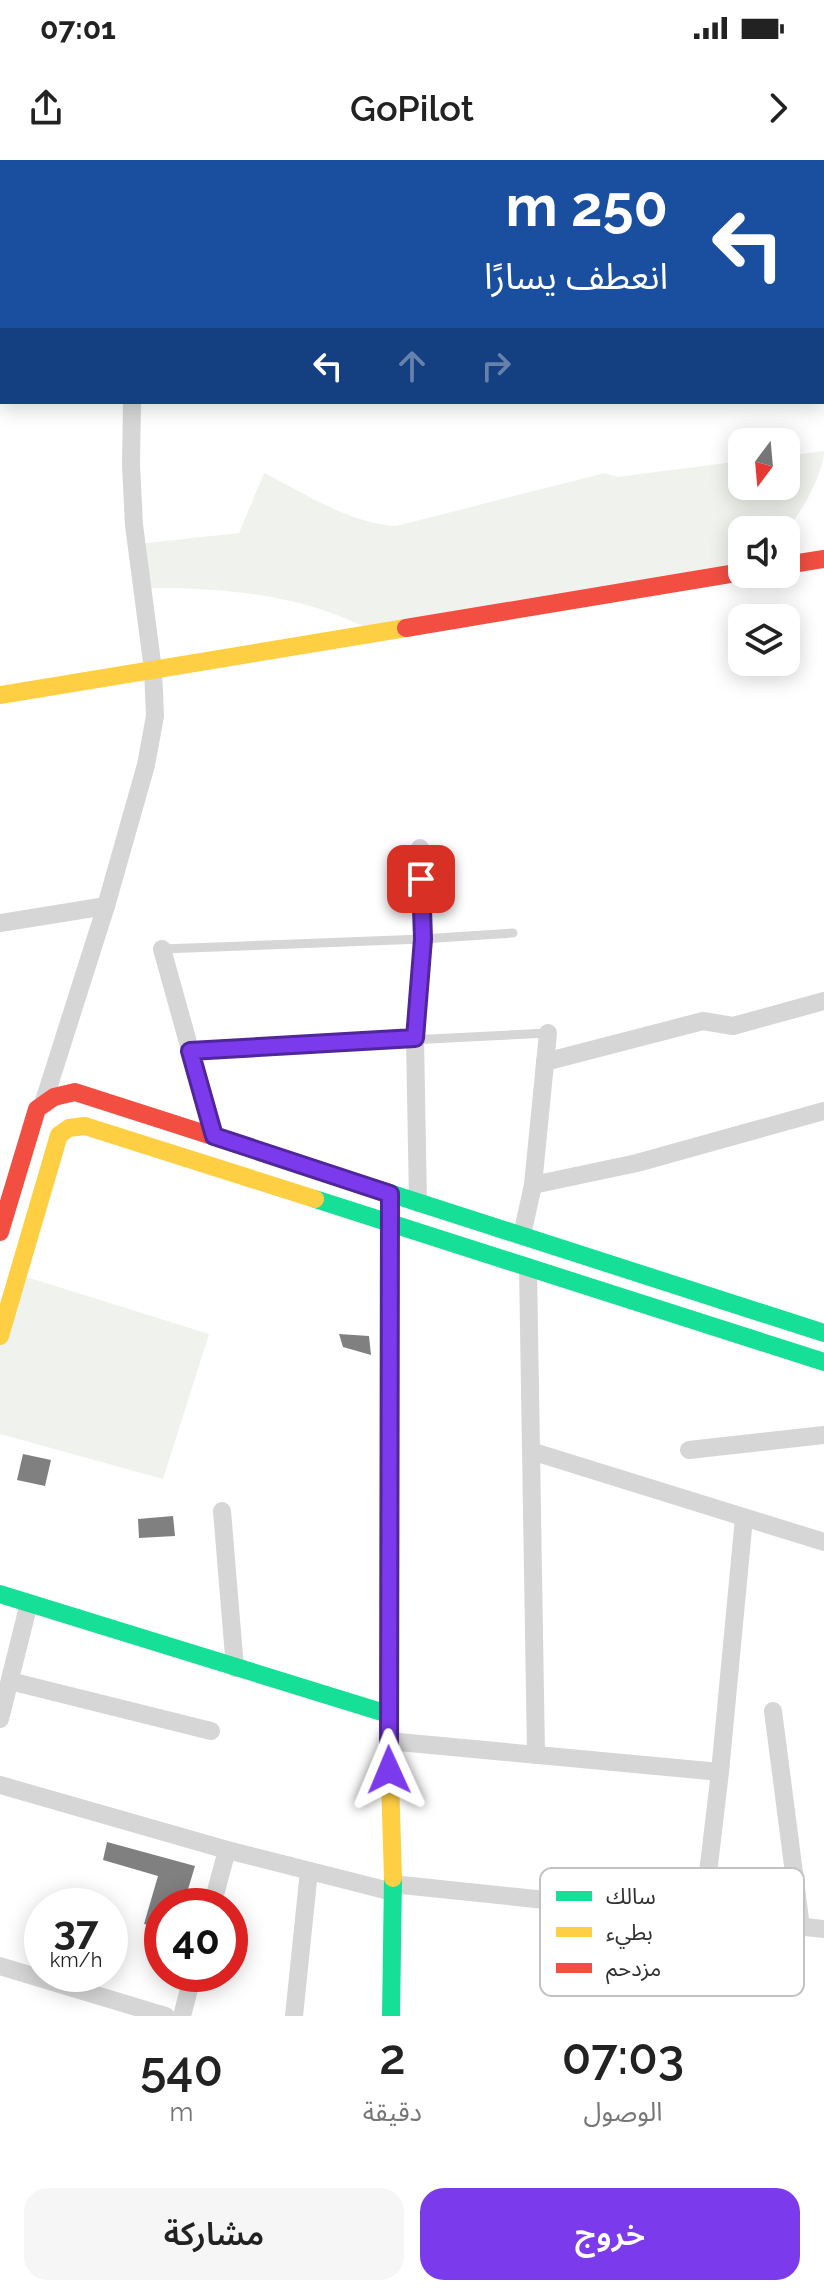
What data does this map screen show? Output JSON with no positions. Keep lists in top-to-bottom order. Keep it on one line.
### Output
{"legend":["سالك","بطيء","مزدحم"],"north":"bottom","page":{"status":"07:01","header":"GoPilot","turn":["250 m","انعطف يسارًا"],"speed":"37 km/h","limit":"40","eta":["07:03","الوصول","2","دقيقة","540","m"],"buttons":["خروج","مشاركة"]}}
